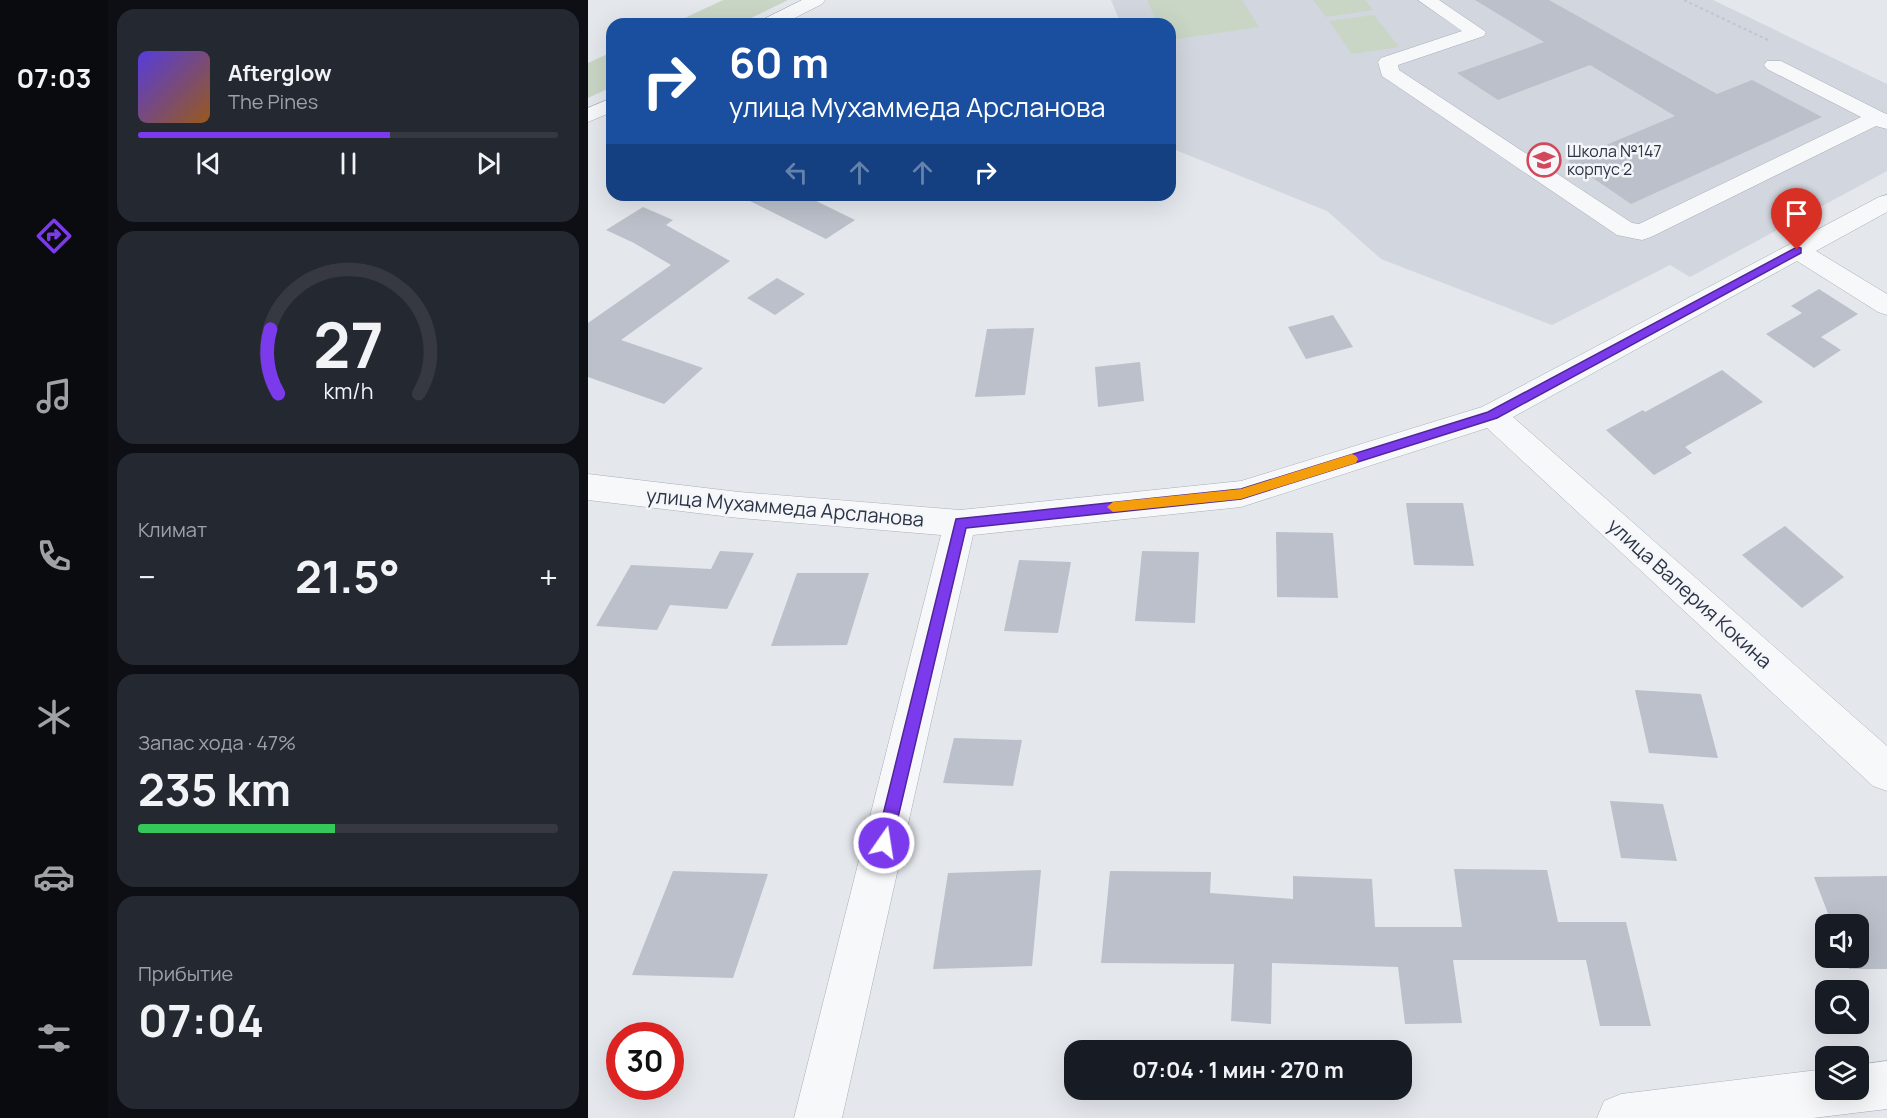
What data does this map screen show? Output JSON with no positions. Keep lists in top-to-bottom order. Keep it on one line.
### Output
{"streets":{"street":["улица Мухаммеда Арсланова","улица Валерия Кокина"]},"crossings":[["улица Мухаммеда Арсланова","улица Валерия Кокина"]],"places":{"school or university":["Школа №147 корпус 2"]},"page":{"tabs":"07:03","turn":["60 m","улица Мухаммеда Арсланова"],"song":["Afterglow","The Pines"],"tile":["Климат",["Запас хода · 47%","235 km"],["Прибытие","07:04"]],"heat":["−","21.5°","+"],"limit":"30","trip":"07:04 · 1 мин · 270 m","gauge":["27","km/h"]}}
